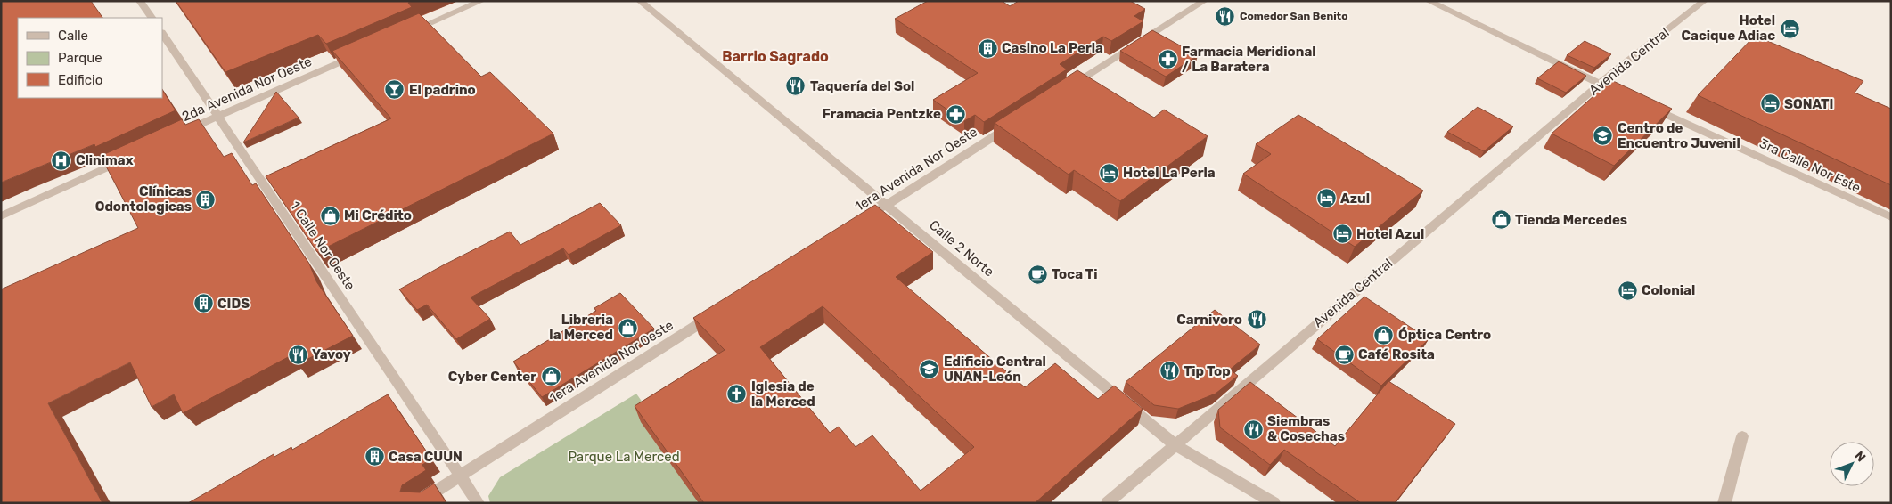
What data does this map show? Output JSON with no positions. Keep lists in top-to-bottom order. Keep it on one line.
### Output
{"streets":{"street":["Avenida Central","2da Avenida Nor Oeste","3ra Calle Nor Este","1era Avenida Nor Oeste","1 Calle Nor Oeste","Calle 2 Norte"]},"crossings":[["Avenida Central","Calle 2 Norte"],["2da Avenida Nor Oeste","1 Calle Nor Oeste"],["1era Avenida Nor Oeste","1 Calle Nor Oeste"],["1era Avenida Nor Oeste","Calle 2 Norte"]],"districts":["Barrio Sagrado"],"parks":["Parque La Merced"],"places":{"restaurant":["Comedor San Benito","Taquería del Sol","Carnivoro","Yavoy","Tip Top","Siembras & Cosechas"],"hotel":["Hotel Cacique Adiac","SONATI","Hotel La Perla","Azul","Hotel Azul","Colonial"],"building":["Casino La Perla","Clínicas Odontologicas","CIDS","Casa CUUN"],"pharmacy":["Farmacia Meridional / La Baratera","Framacia Pentzke"],"bar":["El padrino"],"school or university":["Centro de Encuentro Juvenil","Edificio Central UNAN-León"],"hospital":["Clinimax"],"shop":["Mi Crédito","Tienda Mercedes","Libreria la Merced","Óptica Centro","Cyber Center"],"cafe":["Toca Ti","Café Rosita"],"church":["Iglesia de la Merced"]},"legend":["Calle","Parque","Edificio"],"north":"top right"}
